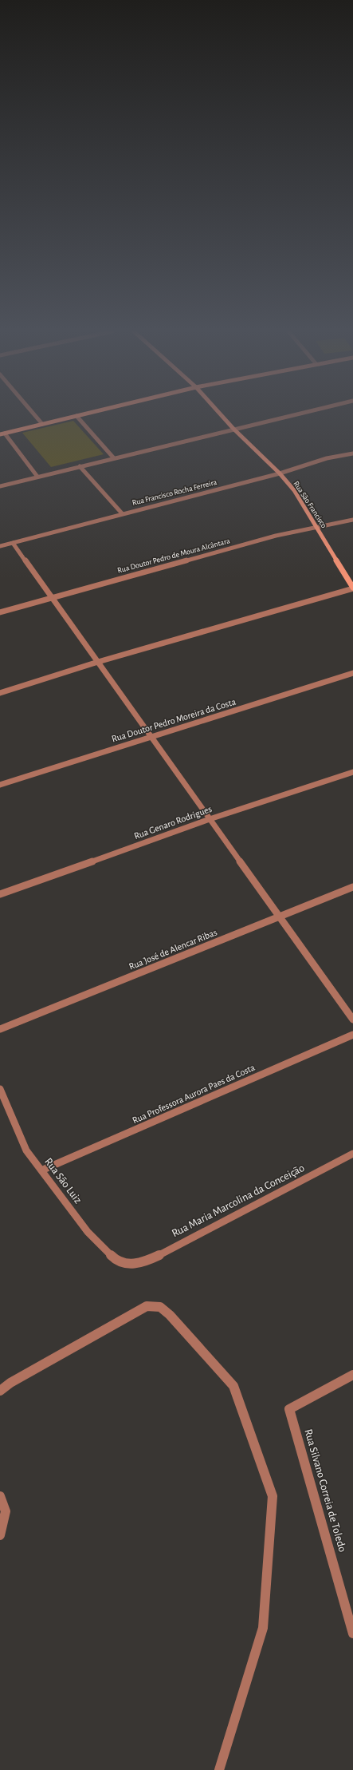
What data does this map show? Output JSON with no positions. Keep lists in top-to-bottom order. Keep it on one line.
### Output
{"streets":{"street":["Rua Francisco Rocha Ferreira","Rua São Francisco","Rua Doutor Pedro de Moura Alcântara","Rua Doutor Pedro Moreira da Costa","Rua Genaro Rodrigues","Rua José de Alencar Ribas","Rua Professora Aurora Paes da Costa","Rua São Luiz","Rua Maria Marcolina da Conceição","Rua Silvano Correia de Toledo"]},"crossings":[["Rua Francisco Rocha Ferreira","Rua São Francisco"],["Rua São Francisco","Rua Doutor Pedro de Moura Alcântara"],["Rua Professora Aurora Paes da Costa","Rua São Luiz"],["Rua São Luiz","Rua Maria Marcolina da Conceição"]]}
